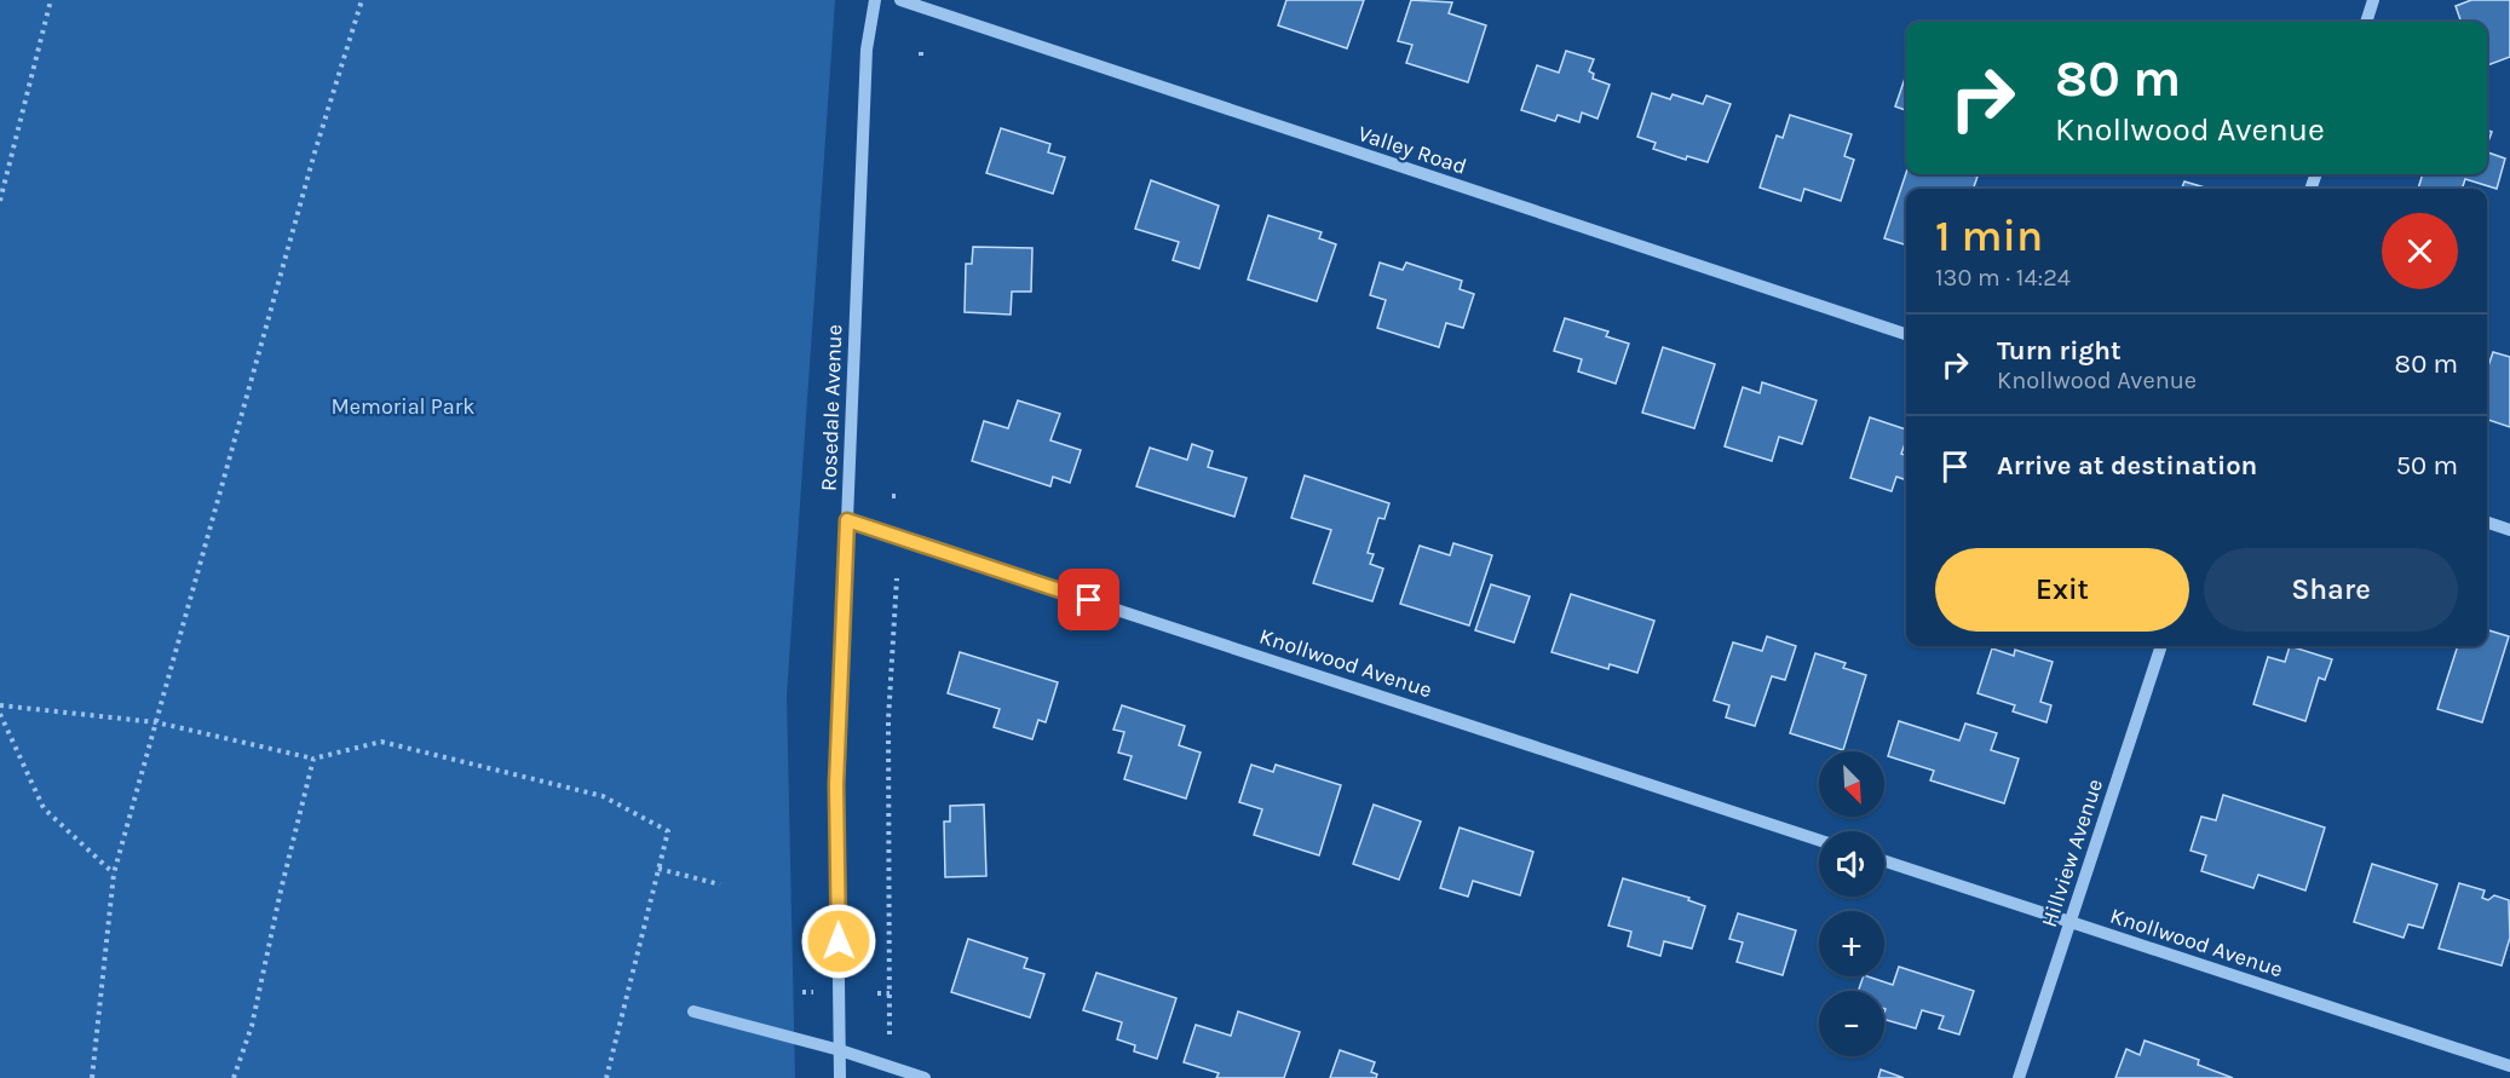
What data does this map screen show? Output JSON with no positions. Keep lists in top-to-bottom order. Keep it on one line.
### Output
{"streets":{"street":["Valley Road","Rosedale Avenue","Knollwood Avenue","Hillview Avenue"]},"crossings":[["Rosedale Avenue","Knollwood Avenue"],["Knollwood Avenue","Hillview Avenue"]],"parks":["Memorial Park"],"north":"bottom right","page":{"turn":["80 m","Knollwood Avenue"],"heading":["1 min","130 m · 14:24"],"list":[{"name":"Turn right","note":"Knollwood Avenue","value":"80 m"},{"name":"Arrive at destination","value":"50 m"}],"buttons":["Exit","Share"],"map_buttons":["+","−"]}}
